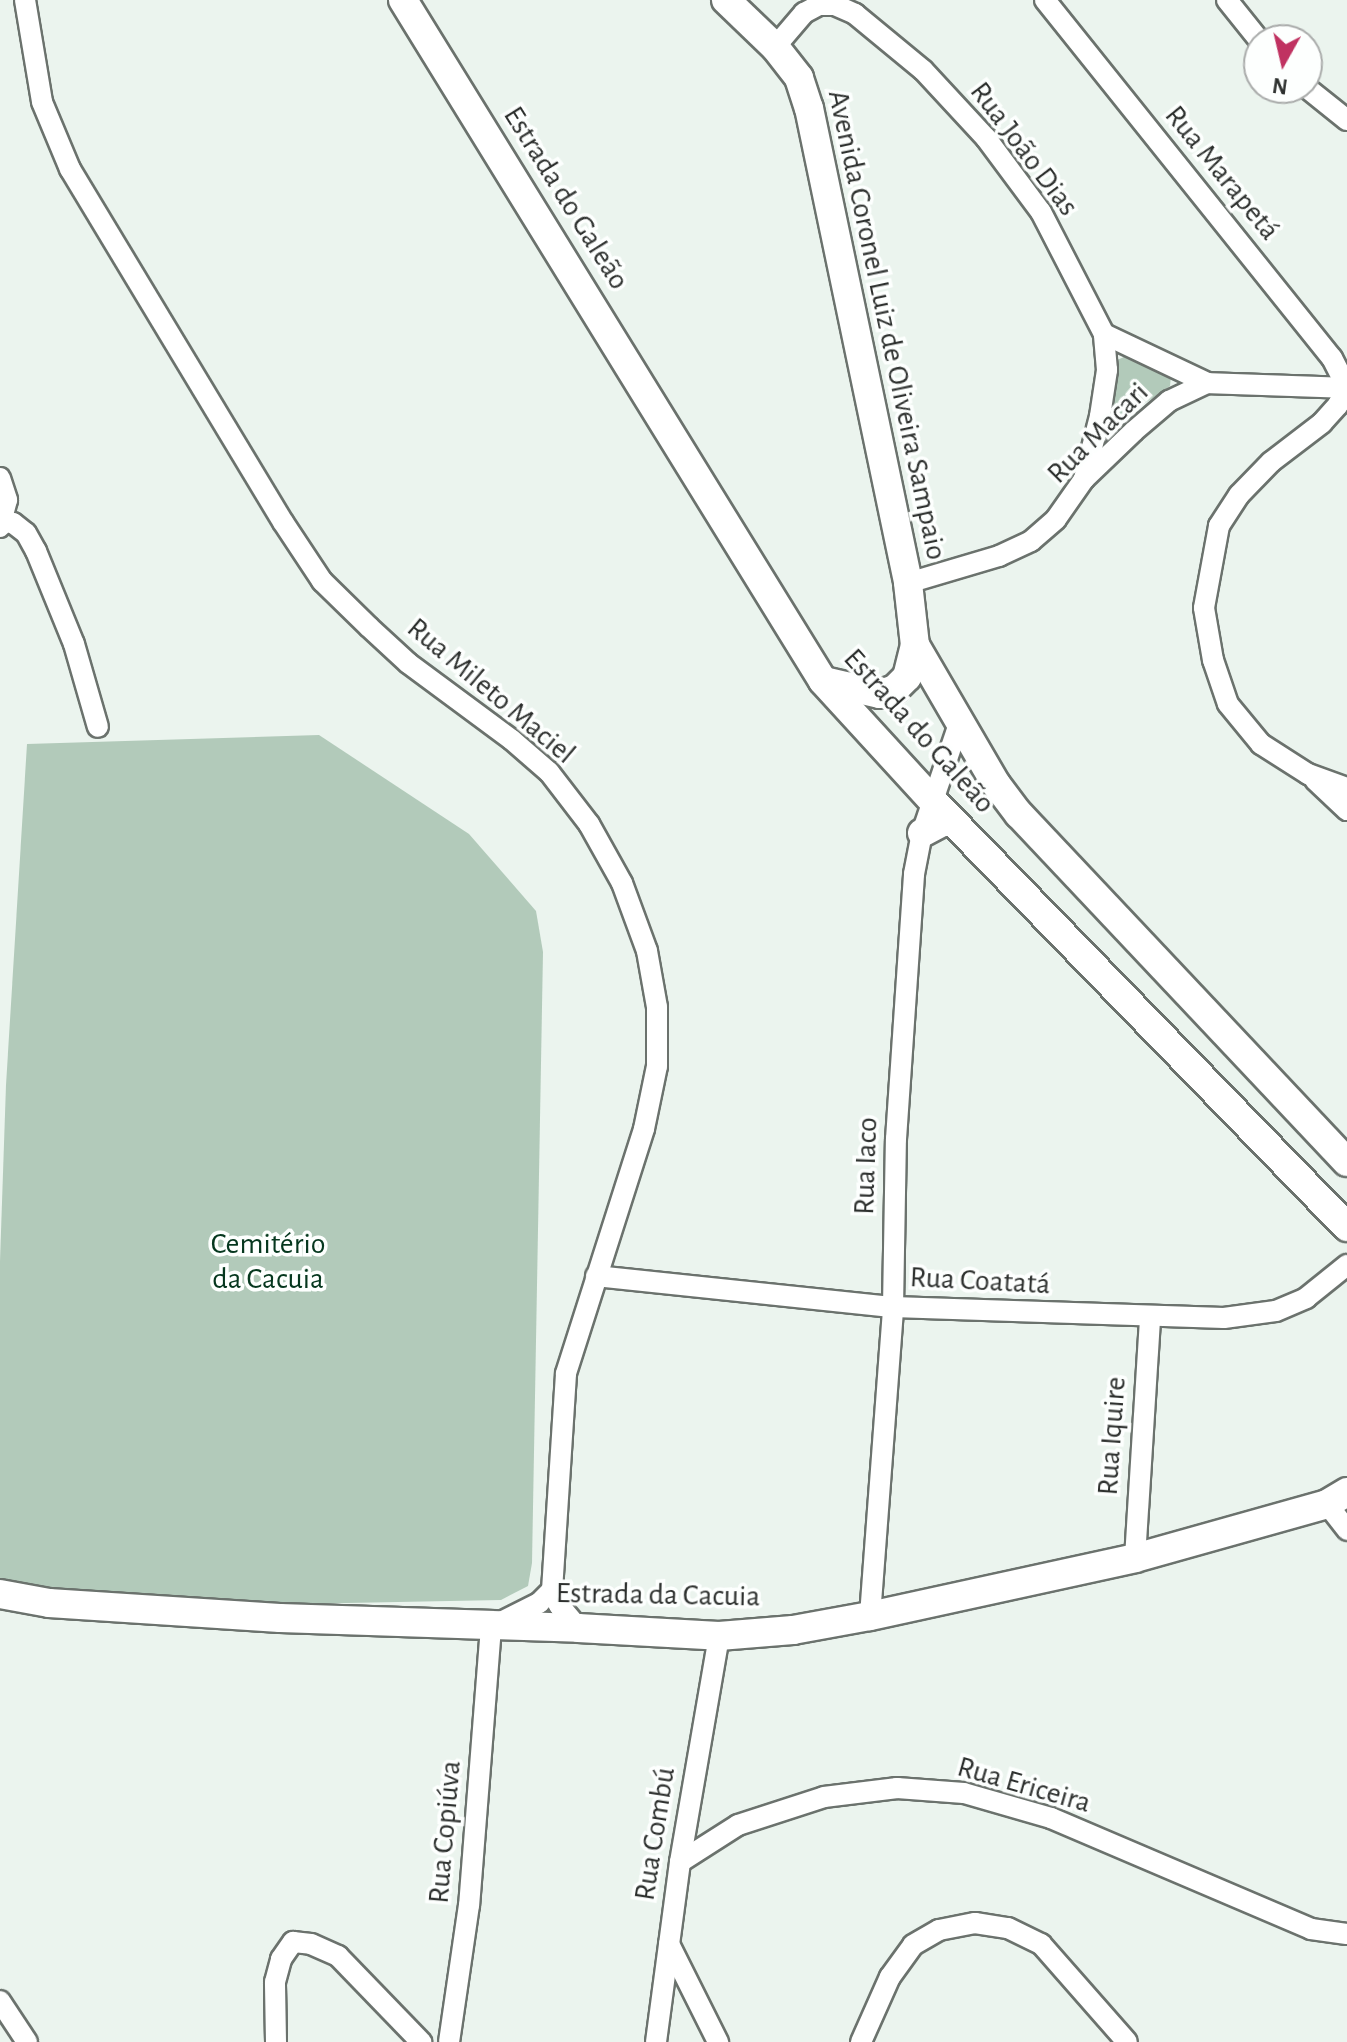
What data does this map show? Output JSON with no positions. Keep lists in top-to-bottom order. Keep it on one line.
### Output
{"streets":{"main road":["Estrada do Galeão","Avenida Coronel Luiz de Oliveira Sampaio","Estrada da Cacuia"],"street":["Rua João Dias","Rua Marapetá","Rua Macari","Rua Mileto Maciel","Rua Iaco","Rua Coatatá","Rua Iquire","Rua Ericeira","Rua Copiúva","Rua Combú"]},"crossings":[["Rua João Dias","Avenida Coronel Luiz de Oliveira Sampaio"],["Rua Marapetá","Rua Macari"],["Estrada do Galeão","Avenida Coronel Luiz de Oliveira Sampaio"],["Estrada do Galeão","Rua Iaco"],["Avenida Coronel Luiz de Oliveira Sampaio","Rua Macari"],["Rua Mileto Maciel","Rua Coatatá"],["Rua Iaco","Rua Coatatá"],["Rua Iaco","Estrada da Cacuia"],["Rua Coatatá","Rua Iquire"],["Rua Iquire","Estrada da Cacuia"],["Estrada da Cacuia","Rua Copiúva"],["Estrada da Cacuia","Rua Combú"],["Rua Ericeira","Rua Combú"]],"parks":["Cemitério da Cacuia"],"north":"bottom"}
